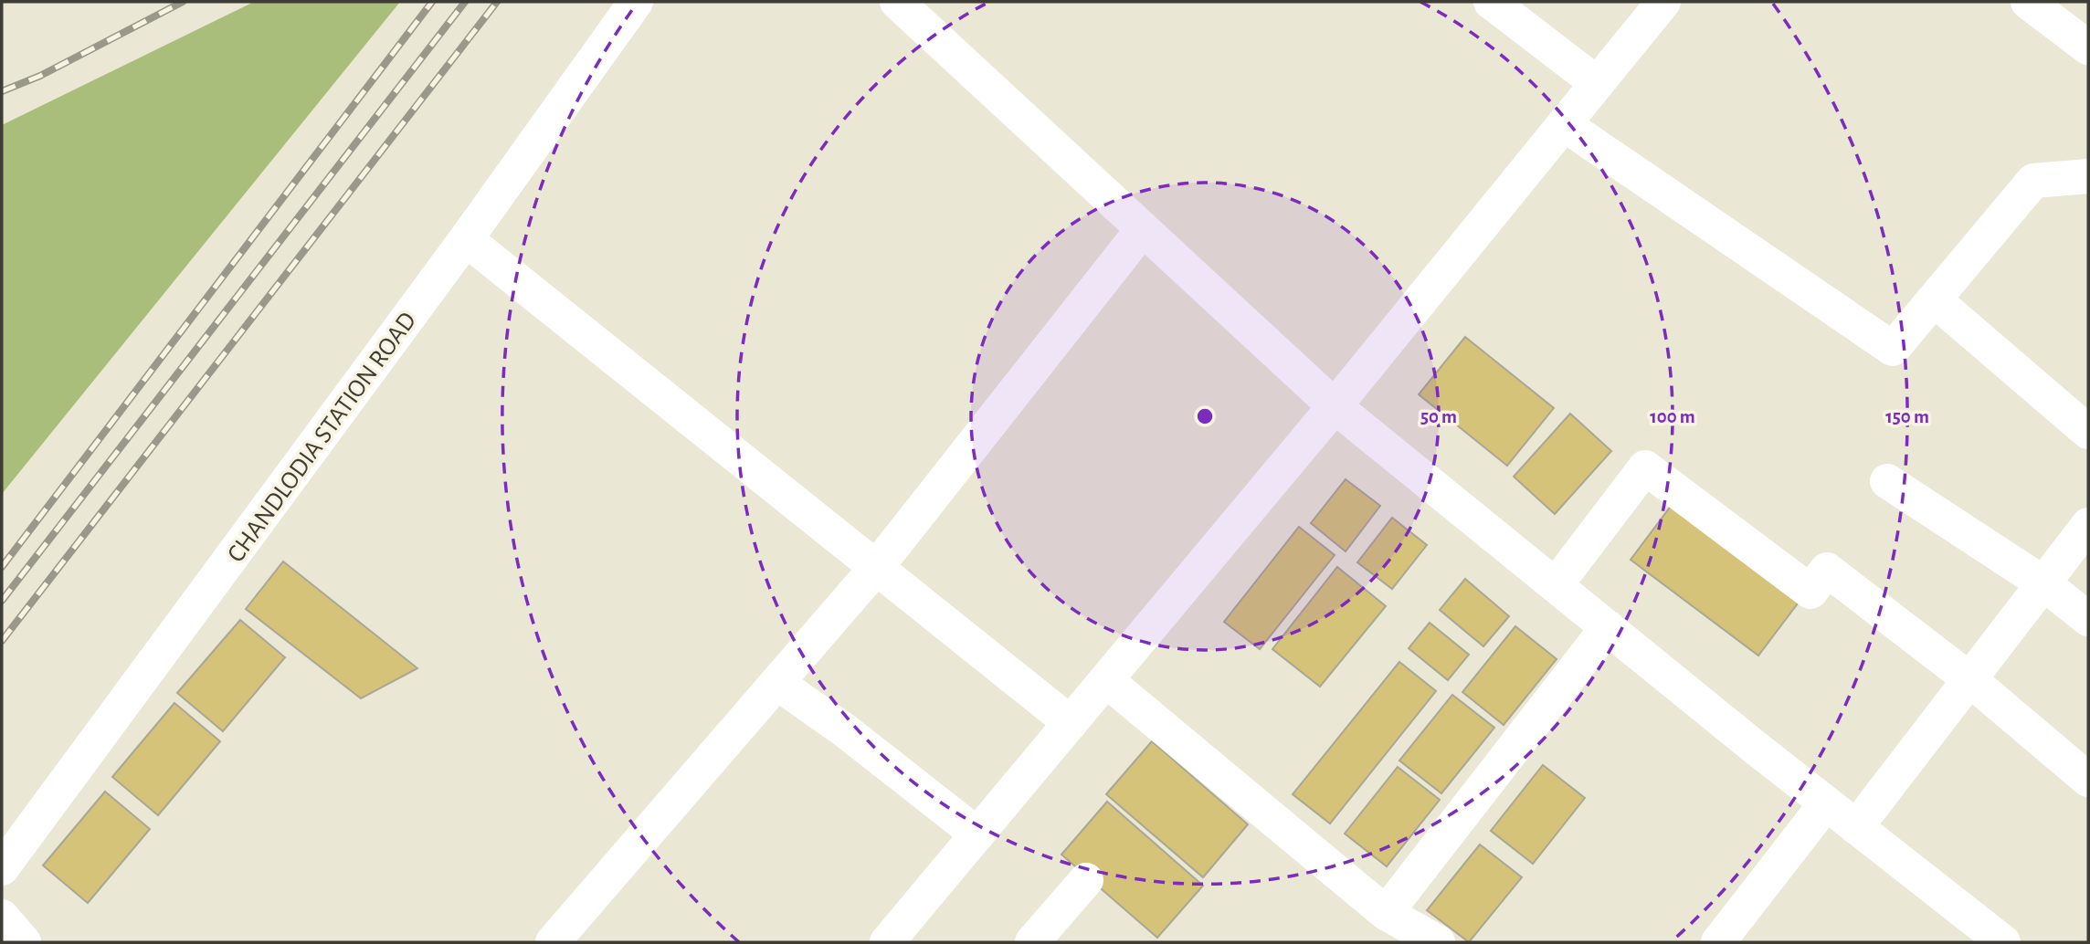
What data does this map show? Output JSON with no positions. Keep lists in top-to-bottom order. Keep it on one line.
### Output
{"streets":{"street":["CHANDLODIA STATION ROAD"]},"rings":["50 m","100 m","150 m"]}
